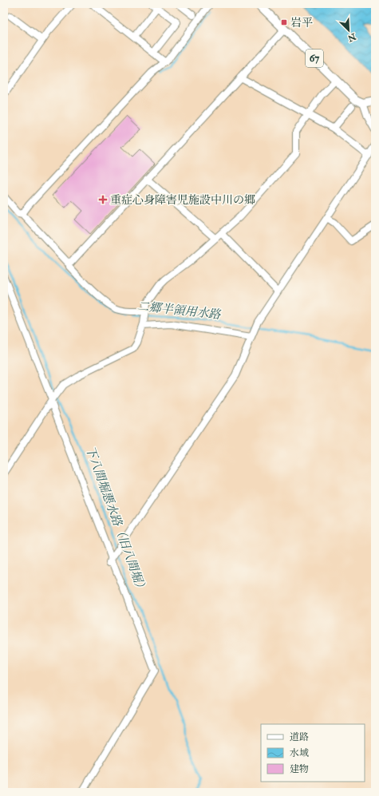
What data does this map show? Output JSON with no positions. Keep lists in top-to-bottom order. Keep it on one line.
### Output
{"streets":{"main road":["67"]},"water":["二郷半領用水路","下八間堀悪水路（旧八間堀）"],"places":{"transit":["岩平"],"health":["重症心身障害児施設中川の郷"]},"legend":["道路","水域","建物"],"north":"bottom right"}
